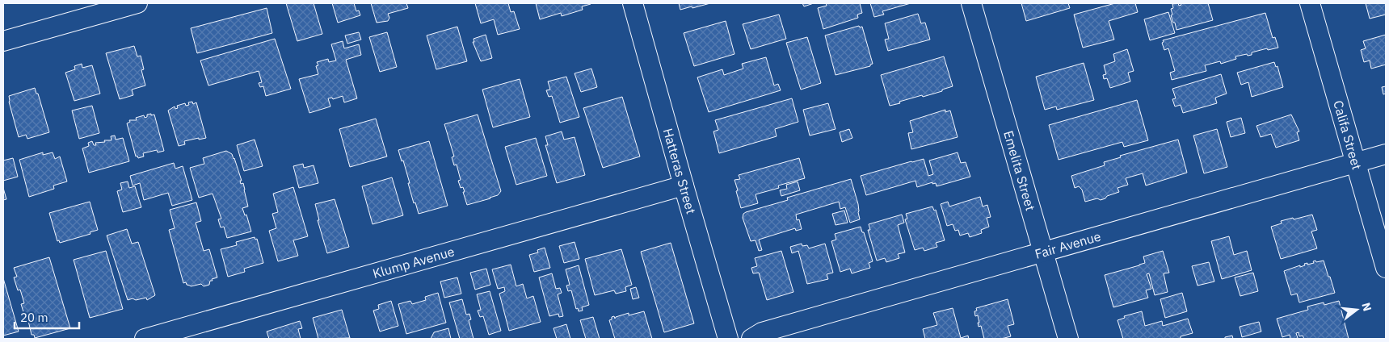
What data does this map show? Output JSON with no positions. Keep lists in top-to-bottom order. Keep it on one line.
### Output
{"streets":{"street":["Califa Street","Hatteras Street","Emelita Street","Fair Avenue","Klump Avenue"]},"crossings":[["Califa Street","Fair Avenue"],["Hatteras Street","Klump Avenue"],["Emelita Street","Fair Avenue"]],"scale_bar":"20 m","north":"right"}
